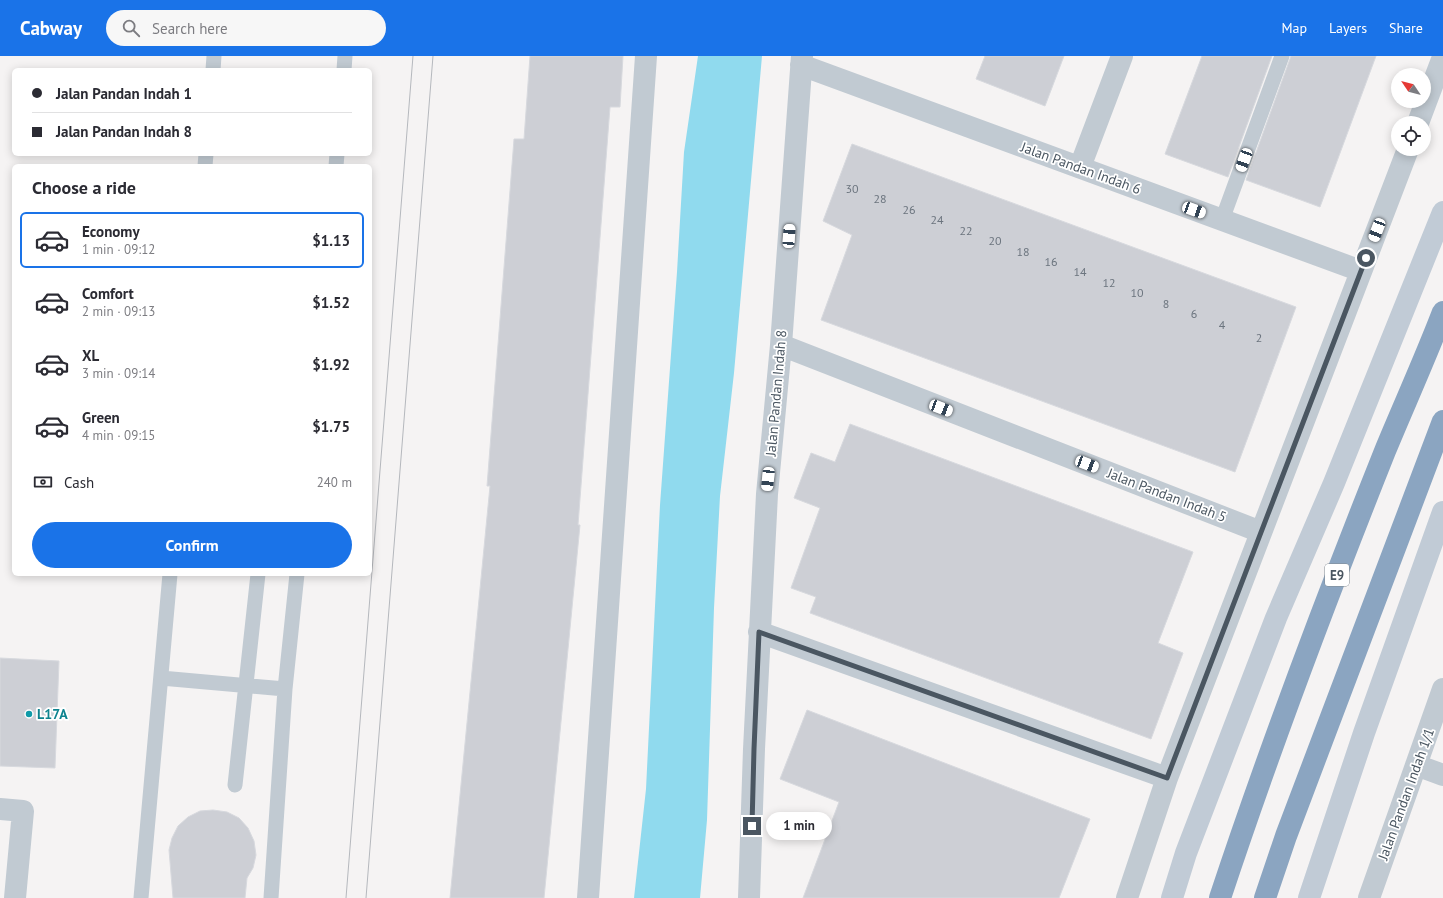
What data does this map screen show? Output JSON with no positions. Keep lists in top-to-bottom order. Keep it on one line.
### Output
{"streets":{"highway":["E9"],"street":["Jalan Pandan Indah 6","Jalan Pandan Indah 8","Jalan Pandan Indah 5","Jalan Pandan Indah 1/1"]},"crossings":[["Jalan Pandan Indah 6","Jalan Pandan Indah 8"],["Jalan Pandan Indah 8","Jalan Pandan Indah 5"]],"places":["L17A"],"house_numbers":["30","28","26","24","22","20","18","16","14","12","10","8","6","4","2"],"north":"top left","page":{"header":"Cabway","search":"Search here","nav":["Map","Layers","Share"],"banner":["Jalan Pandan Indah 1","Jalan Pandan Indah 8"],"heading":"Choose a ride","list":[{"name":"Economy","note":"1 min · 09:12","value":"$1.13"},{"name":"Comfort","note":"2 min · 09:13","value":"$1.52"},{"name":"XL","note":"3 min · 09:14","value":"$1.92"},{"name":"Green","note":"4 min · 09:15","value":"$1.75"}],"pay":["Cash","240 m"],"buttons":"Confirm","bubble":"1 min"}}
